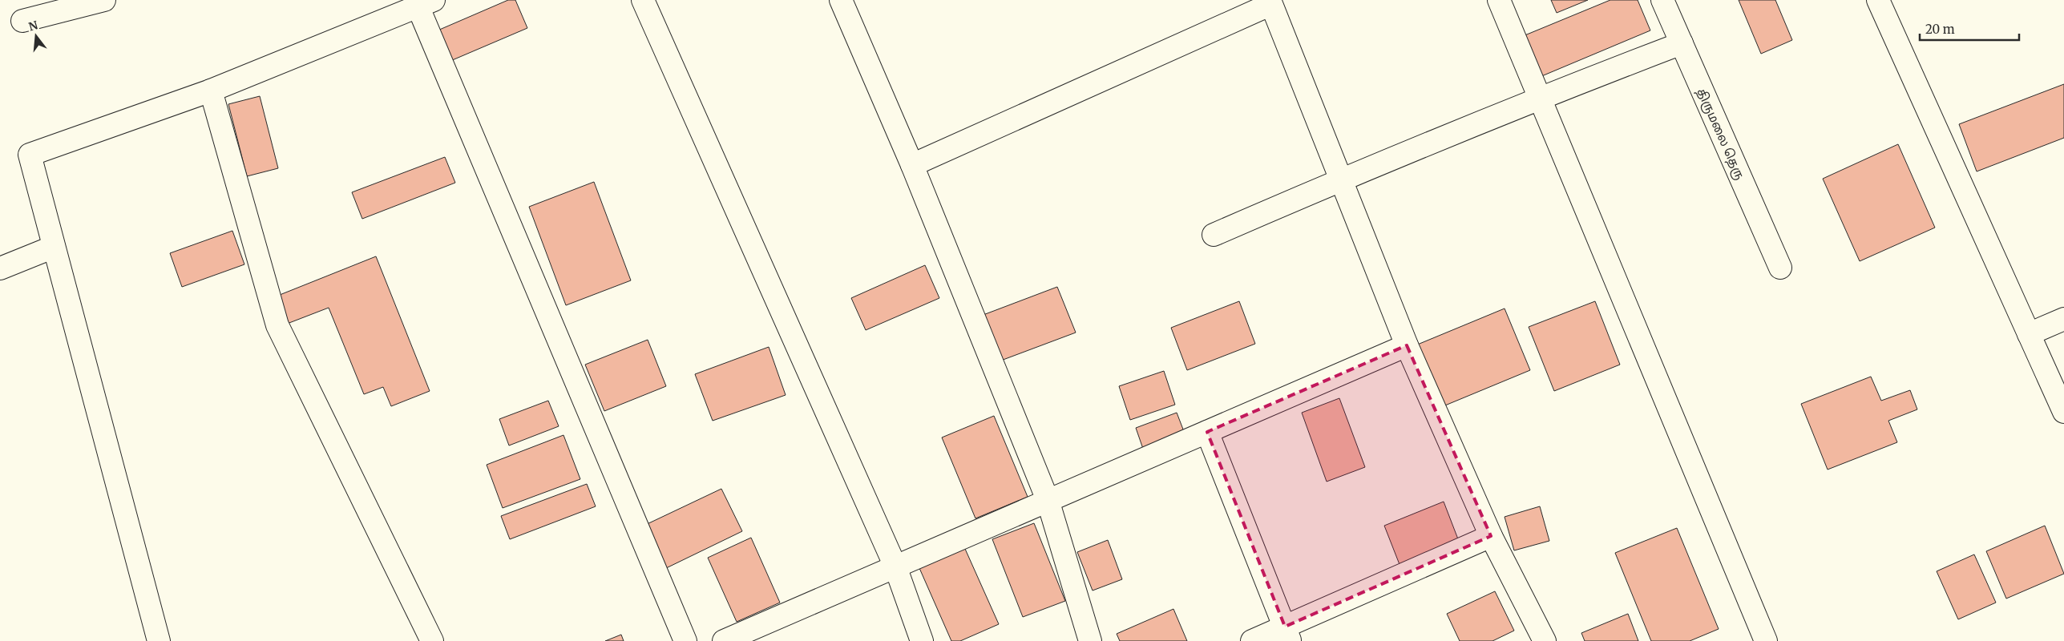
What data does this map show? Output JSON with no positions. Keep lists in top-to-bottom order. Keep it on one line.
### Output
{"streets":{"street":["திருமலை தெரு"]},"scale_bar":"20 m","north":"top"}
